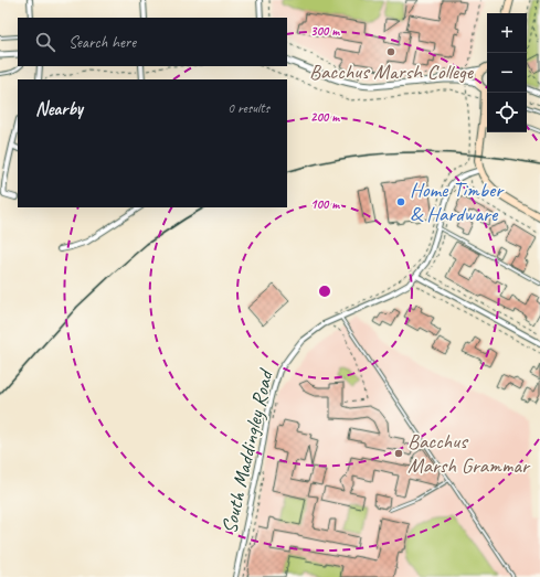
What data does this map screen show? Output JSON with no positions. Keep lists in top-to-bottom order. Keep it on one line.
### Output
{"streets":{"street":["South Maddingley Road"]},"places":["Bacchus Marsh College","Home Timber & Hardware","Bacchus Marsh Grammar"],"page":{"map_buttons":["+","−"],"search":"Search here","heading":["Nearby","0 results"]},"rings":["300 m","200 m","100 m"]}
